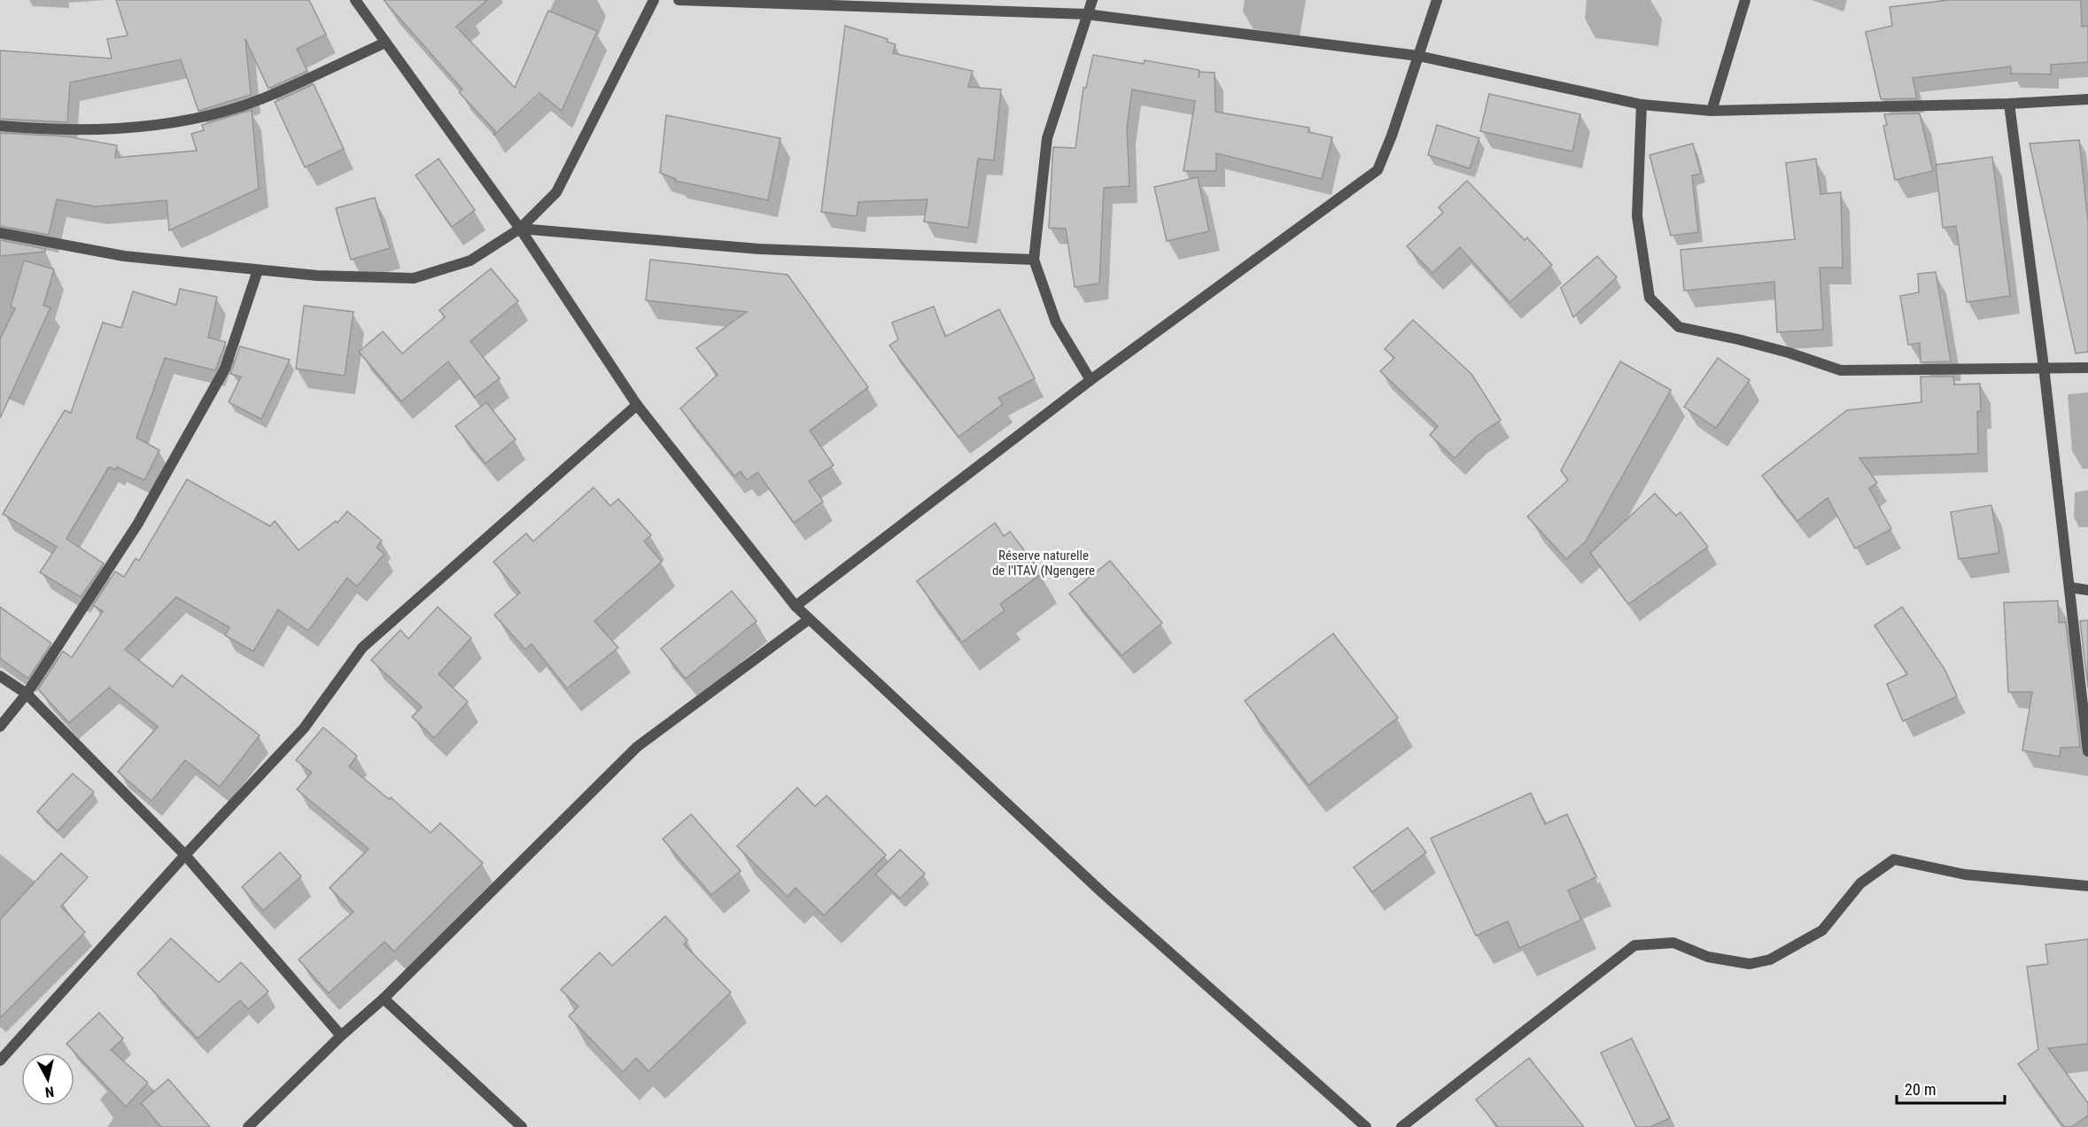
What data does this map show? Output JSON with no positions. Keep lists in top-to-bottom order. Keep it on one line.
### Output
{"parks":["Réserve naturelle de l'ITAV (Ngengere"],"scale_bar":"20 m","north":"bottom"}
